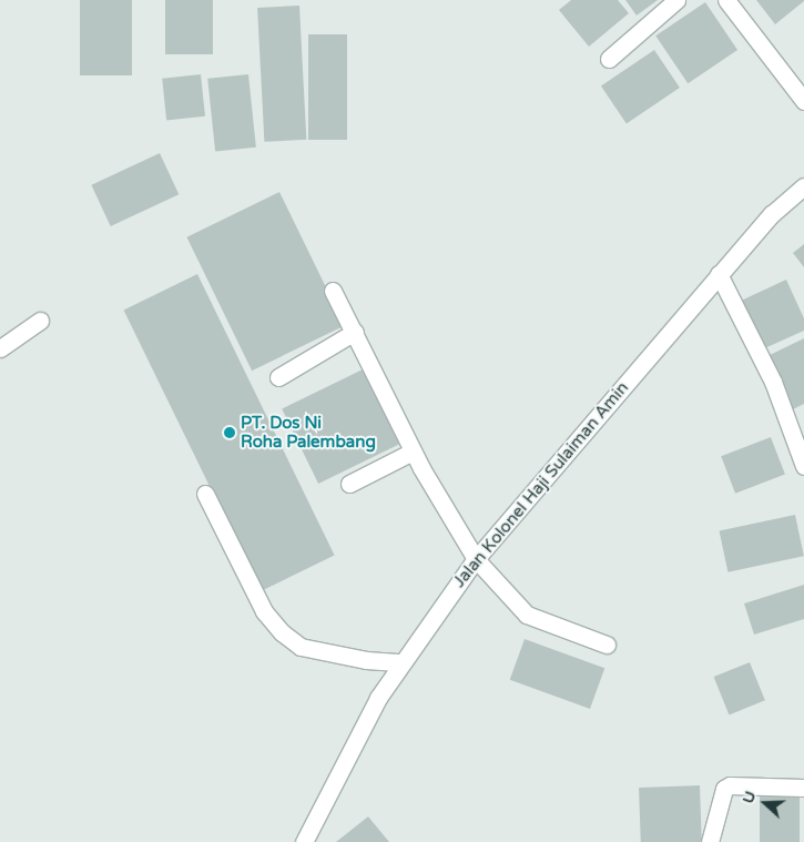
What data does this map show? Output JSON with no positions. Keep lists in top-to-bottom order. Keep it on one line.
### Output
{"streets":{"street":["Jalan Kolonel Haji Sulaiman Amin"]},"places":["PT. Dos Ni Roha Palembang"],"north":"left"}
